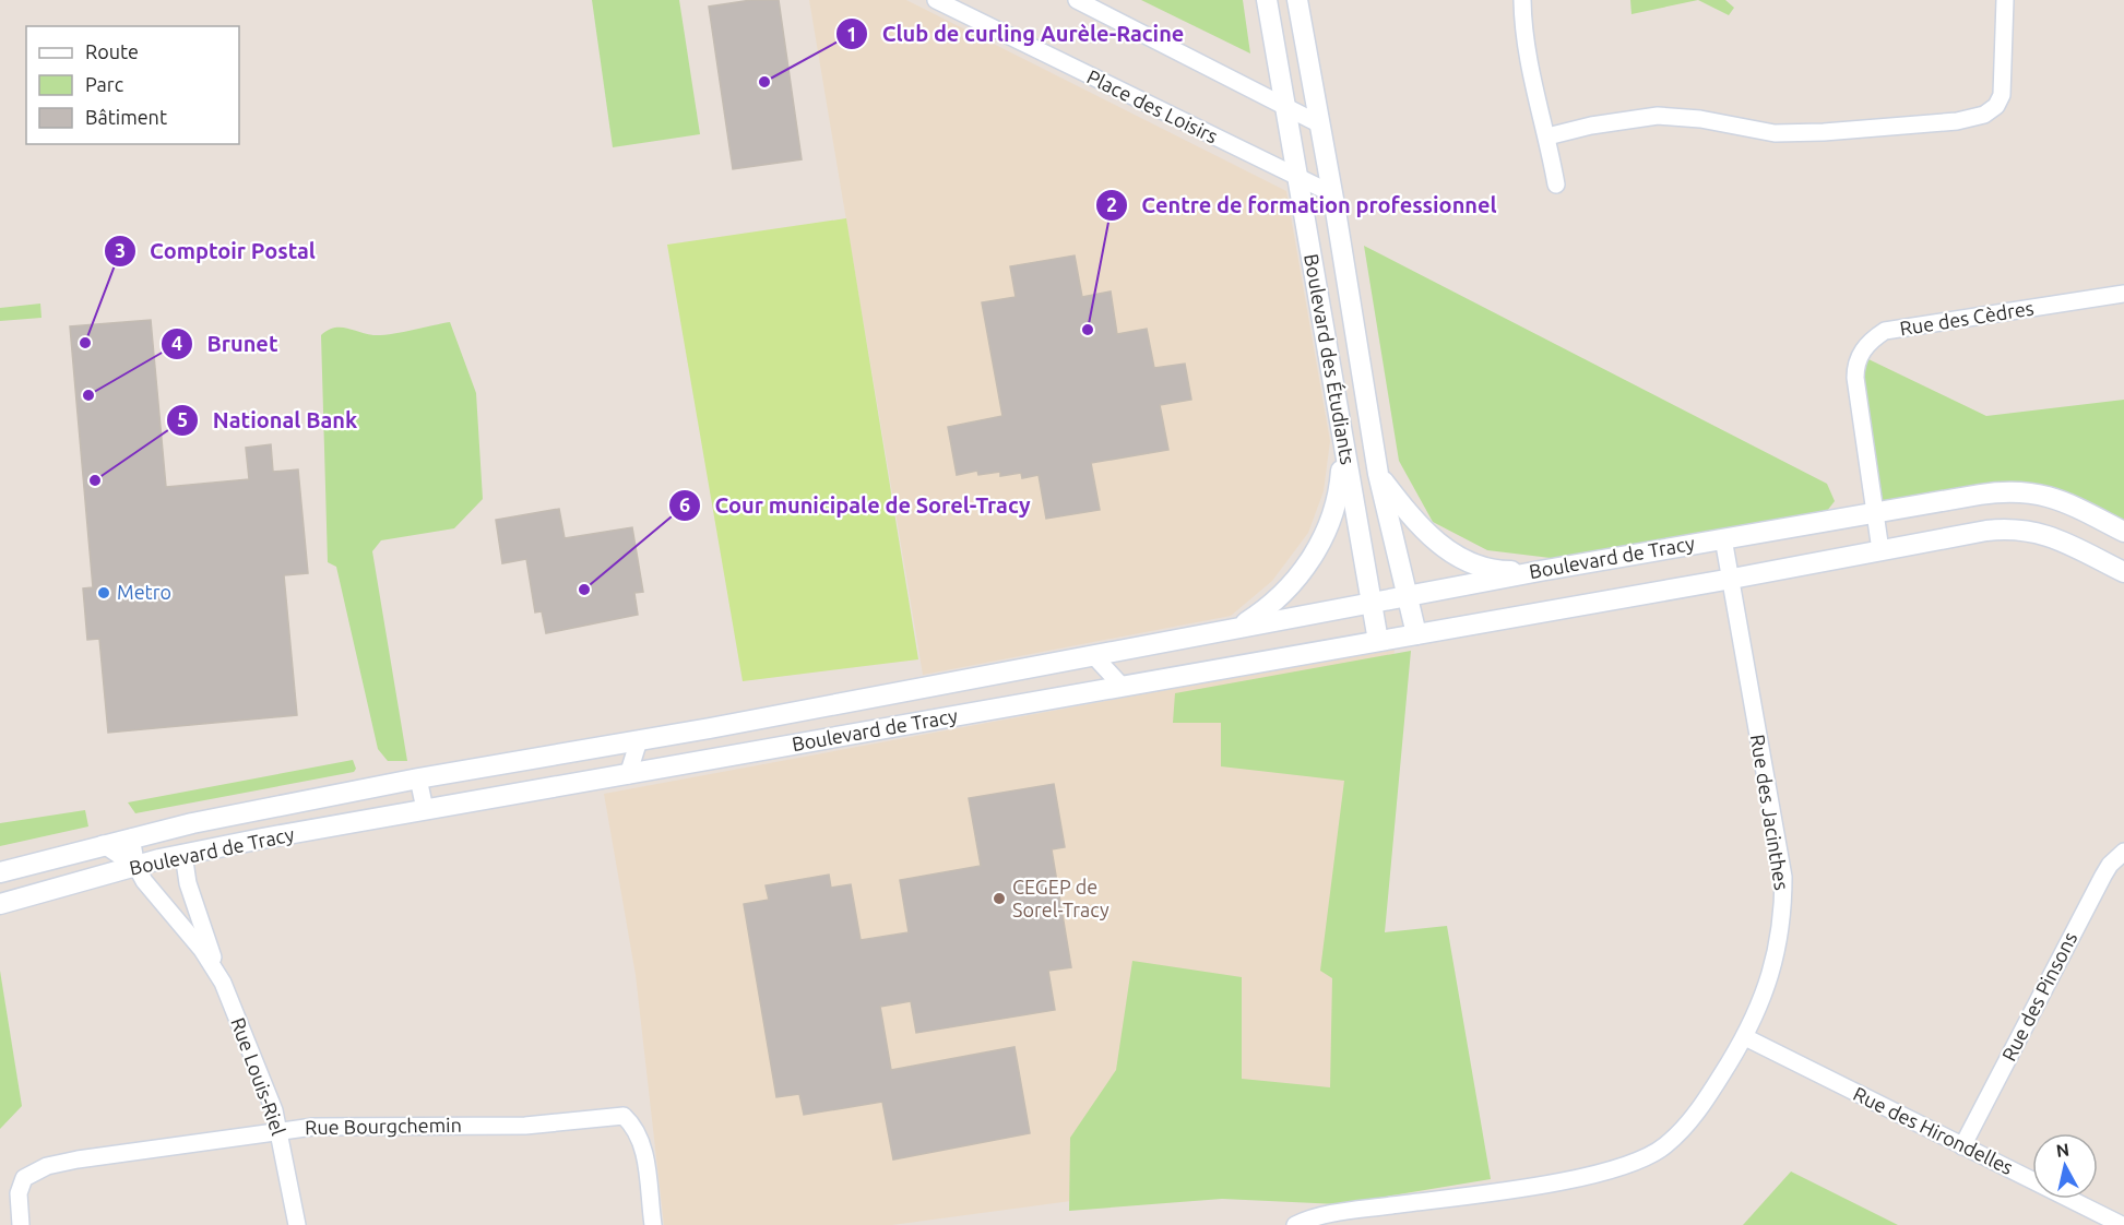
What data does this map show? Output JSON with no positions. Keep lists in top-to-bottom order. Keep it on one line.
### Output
{"streets":{"street":["Place des Loisirs","Rue des Cèdres","Boulevard des Étudiants","Boulevard de Tracy","Rue des Jacinthes","Rue des Pinsons","Rue Louis-Riel","Rue Bourgchemin","Rue des Hirondelles"]},"crossings":[["Place des Loisirs","Boulevard des Étudiants"],["Rue des Cèdres","Boulevard de Tracy"],["Boulevard des Étudiants","Boulevard de Tracy"],["Boulevard de Tracy","Rue des Jacinthes"],["Boulevard de Tracy","Rue Louis-Riel"],["Rue des Jacinthes","Rue des Hirondelles"],["Rue des Pinsons","Rue des Hirondelles"],["Rue Louis-Riel","Rue Bourgchemin"]],"places":["Club de curling Aurèle-Racine","Centre de formation professionnel","Comptoir Postal","Brunet","National Bank","Cour municipale de Sorel-Tracy","Metro","CEGEP de Sorel-Tracy"],"legend":["Route","Parc","Bâtiment"],"north":"top"}
